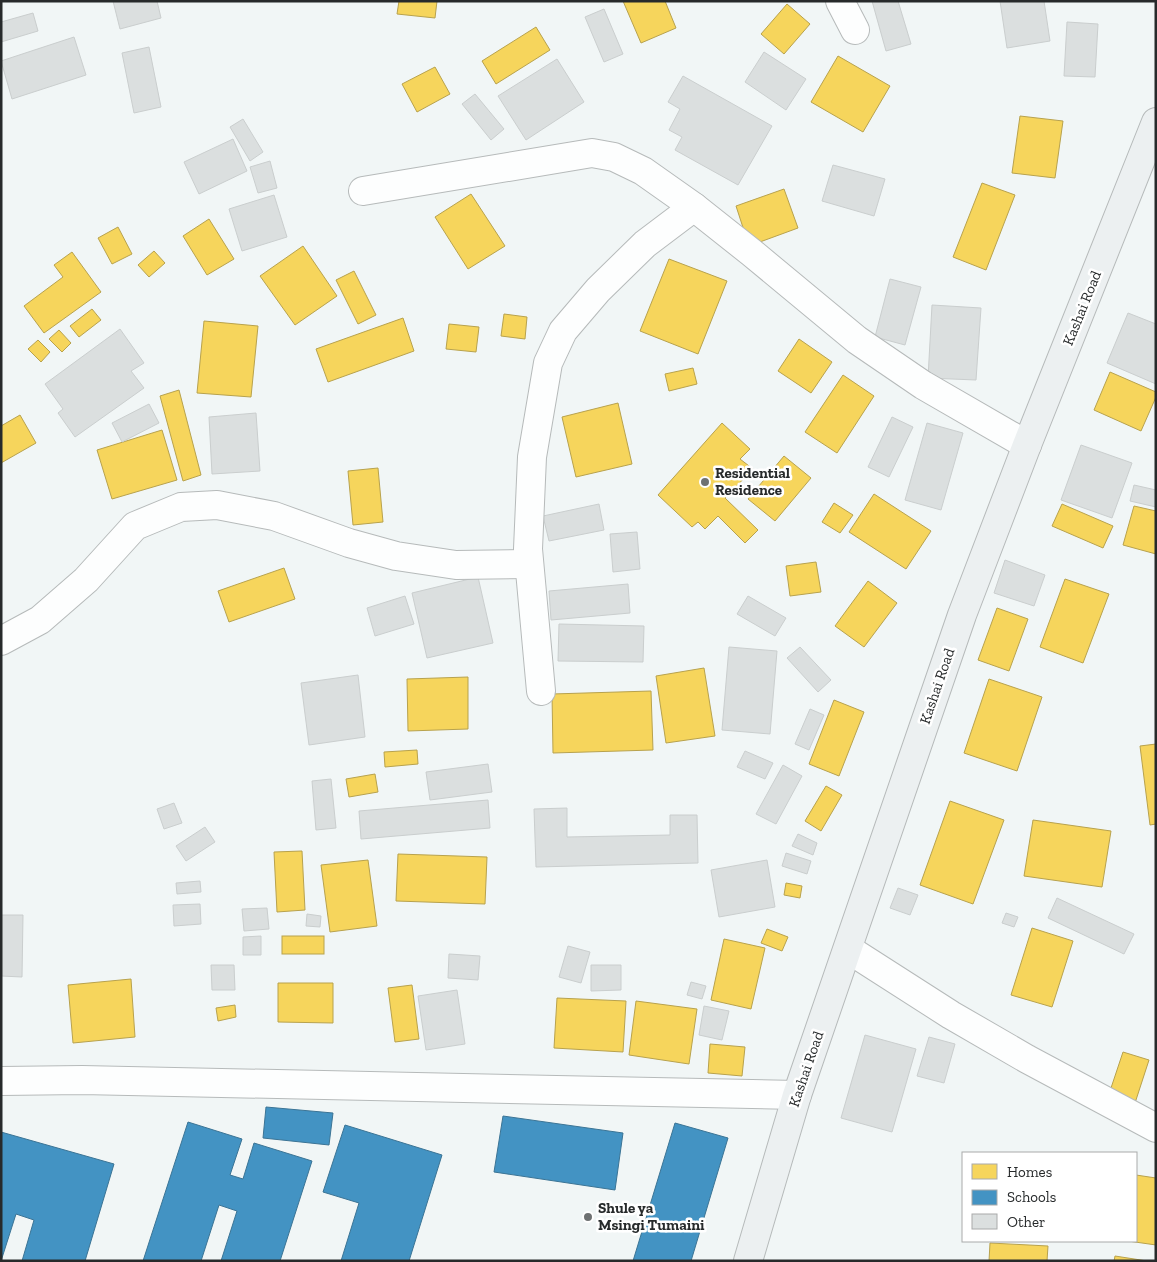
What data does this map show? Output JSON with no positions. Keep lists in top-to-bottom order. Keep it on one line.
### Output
{"streets":{"street":["Kashai Road"]},"places":["Residential Residence","Shule ya Msingi Tumaini"],"legend":["Homes","Schools","Other"]}
